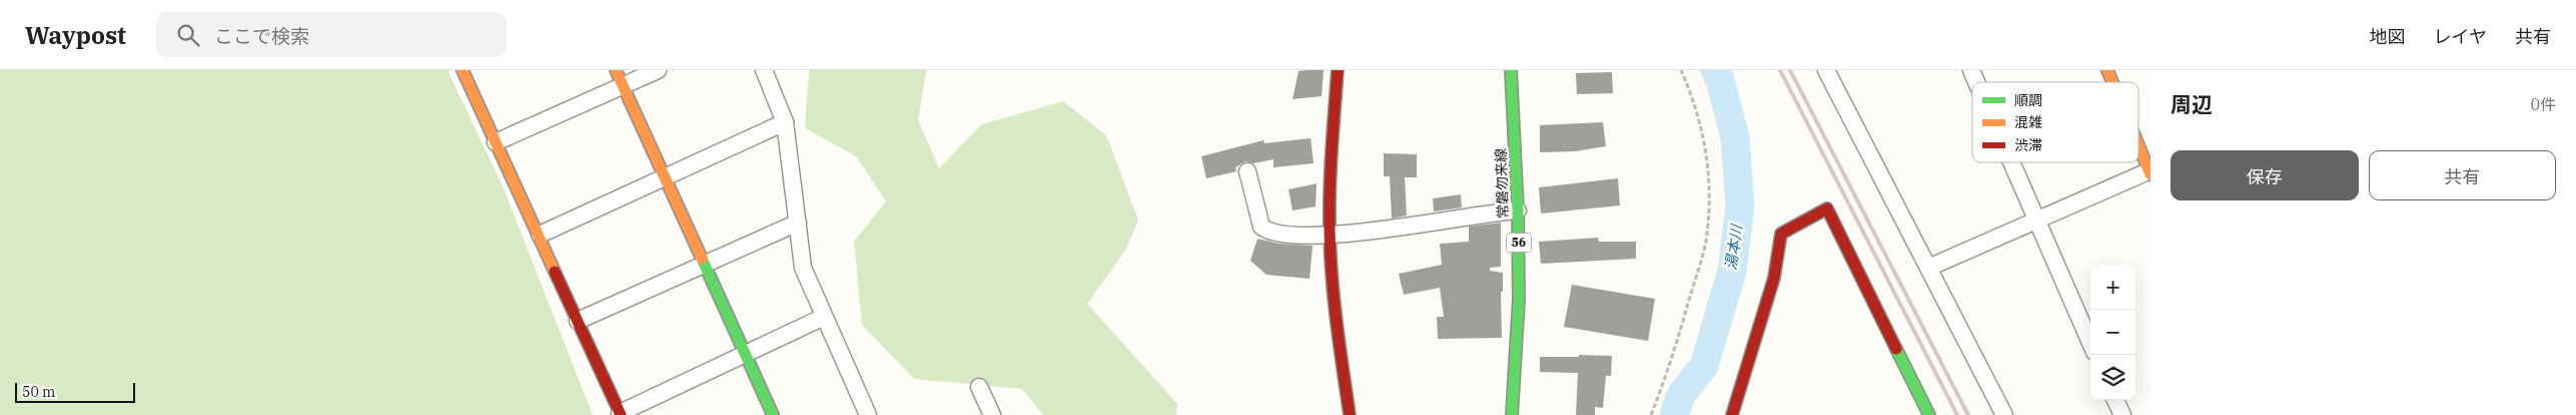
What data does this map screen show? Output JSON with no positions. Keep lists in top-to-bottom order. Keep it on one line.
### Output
{"streets":{"street":["常磐勿来線","56"]},"water":["湯本川"],"legend":["順調","混雑","渋滞"],"scale_bar":"50 m","page":{"header":"Waypost","search":"ここで検索","nav":["地図","レイヤ","共有"],"heading":["周辺","0件"],"buttons":["保存","共有"],"map_buttons":["+","−"],"scale":"50 m"}}
